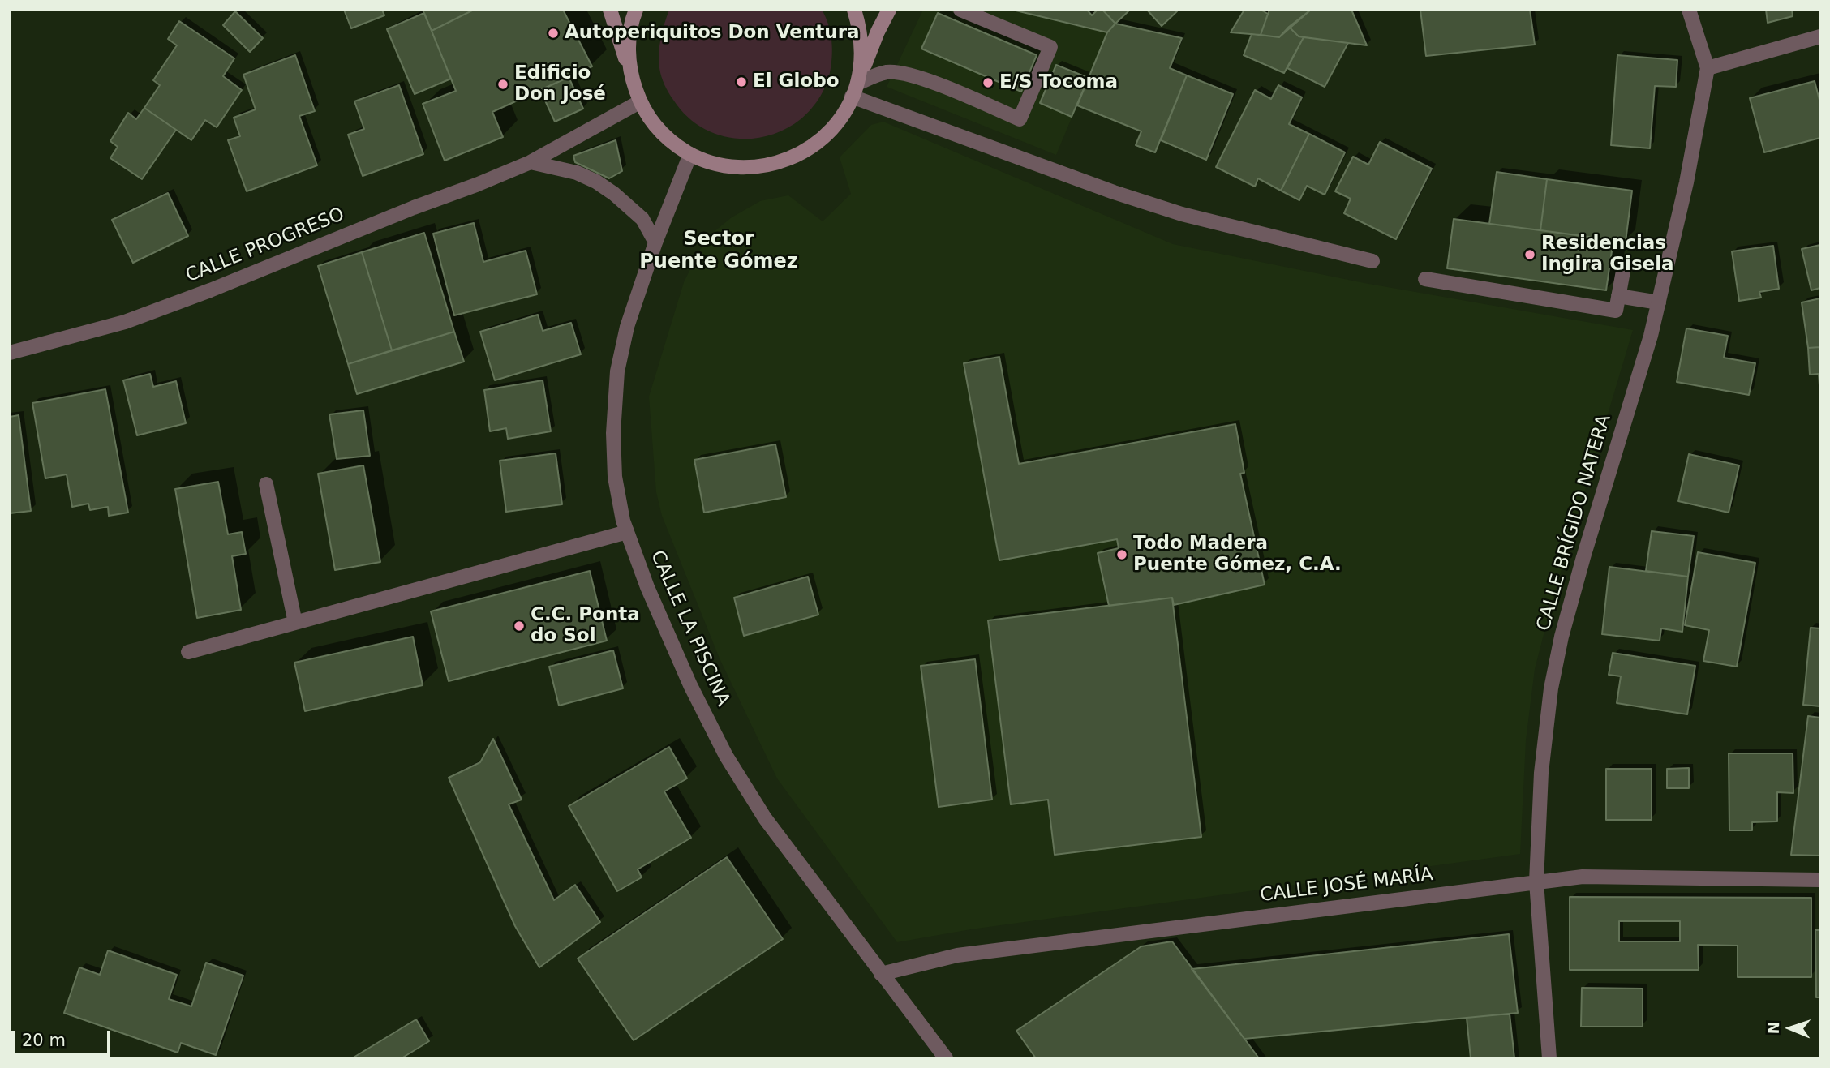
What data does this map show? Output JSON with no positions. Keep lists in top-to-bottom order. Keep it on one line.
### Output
{"streets":{"street":["CALLE PROGRESO","CALLE BRÍGIDO NATERA","CALLE LA PISCINA","CALLE JOSÉ MARÍA"]},"crossings":[["CALLE BRÍGIDO NATERA","CALLE JOSÉ MARÍA"],["CALLE LA PISCINA","CALLE JOSÉ MARÍA"]],"districts":["Sector Puente Gómez"],"places":["Autoperiquitos Don Ventura","El Globo","E/S Tocoma","Edificio Don José","Residencias Ingira Gisela","Todo Madera Puente Gómez, C.A.","C.C. Ponta do Sol"],"scale_bar":"20 m","north":"left"}
